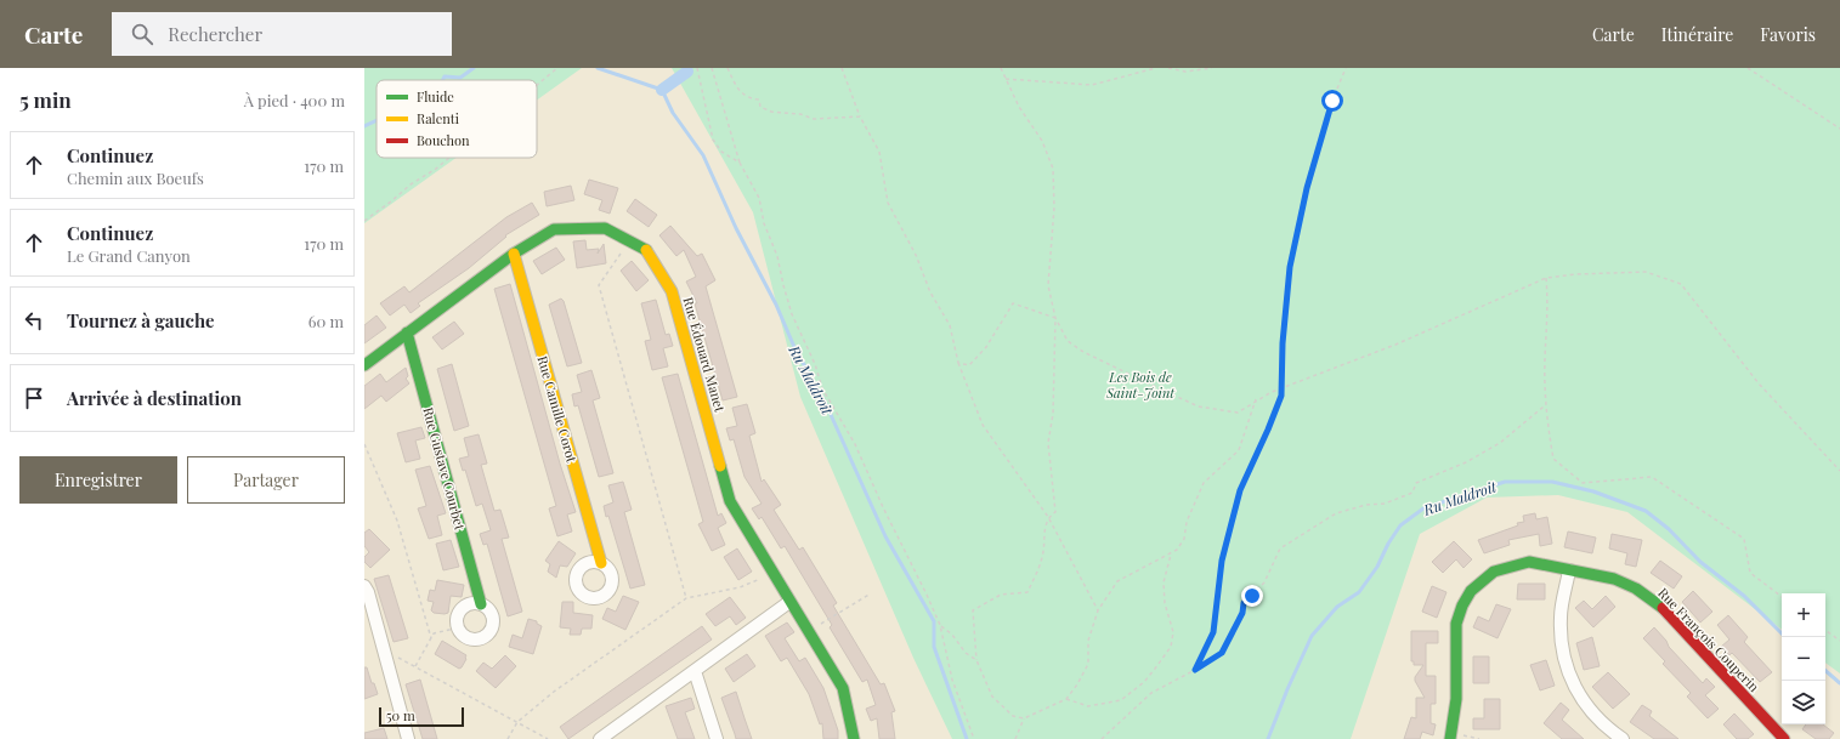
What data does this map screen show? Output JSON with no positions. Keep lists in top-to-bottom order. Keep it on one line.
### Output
{"streets":{"street":["Rue Édouard Manet","Rue Camille Corot","Rue Gustave Courbet","Rue François Couperin"]},"crossings":[["Rue Édouard Manet","Rue Camille Corot"],["Rue Édouard Manet","Rue Gustave Courbet"]],"water":["Ru Maldroit"],"parks":["Les Bois de Saint-Joint"],"legend":["Fluide","Ralenti","Bouchon"],"scale_bar":"50 m","page":{"header":"Carte","search":"Rechercher","nav":["Carte","Itinéraire","Favoris"],"heading":["5 min","À pied · 400 m"],"list":[["Continuez","Chemin aux Boeufs","170 m"],["Continuez","Le Grand Canyon","170 m"],["Tournez à gauche","60 m"],"Arrivée à destination"],"buttons":["Enregistrer","Partager"],"map_buttons":["+","−"],"scale":"50 m"}}
